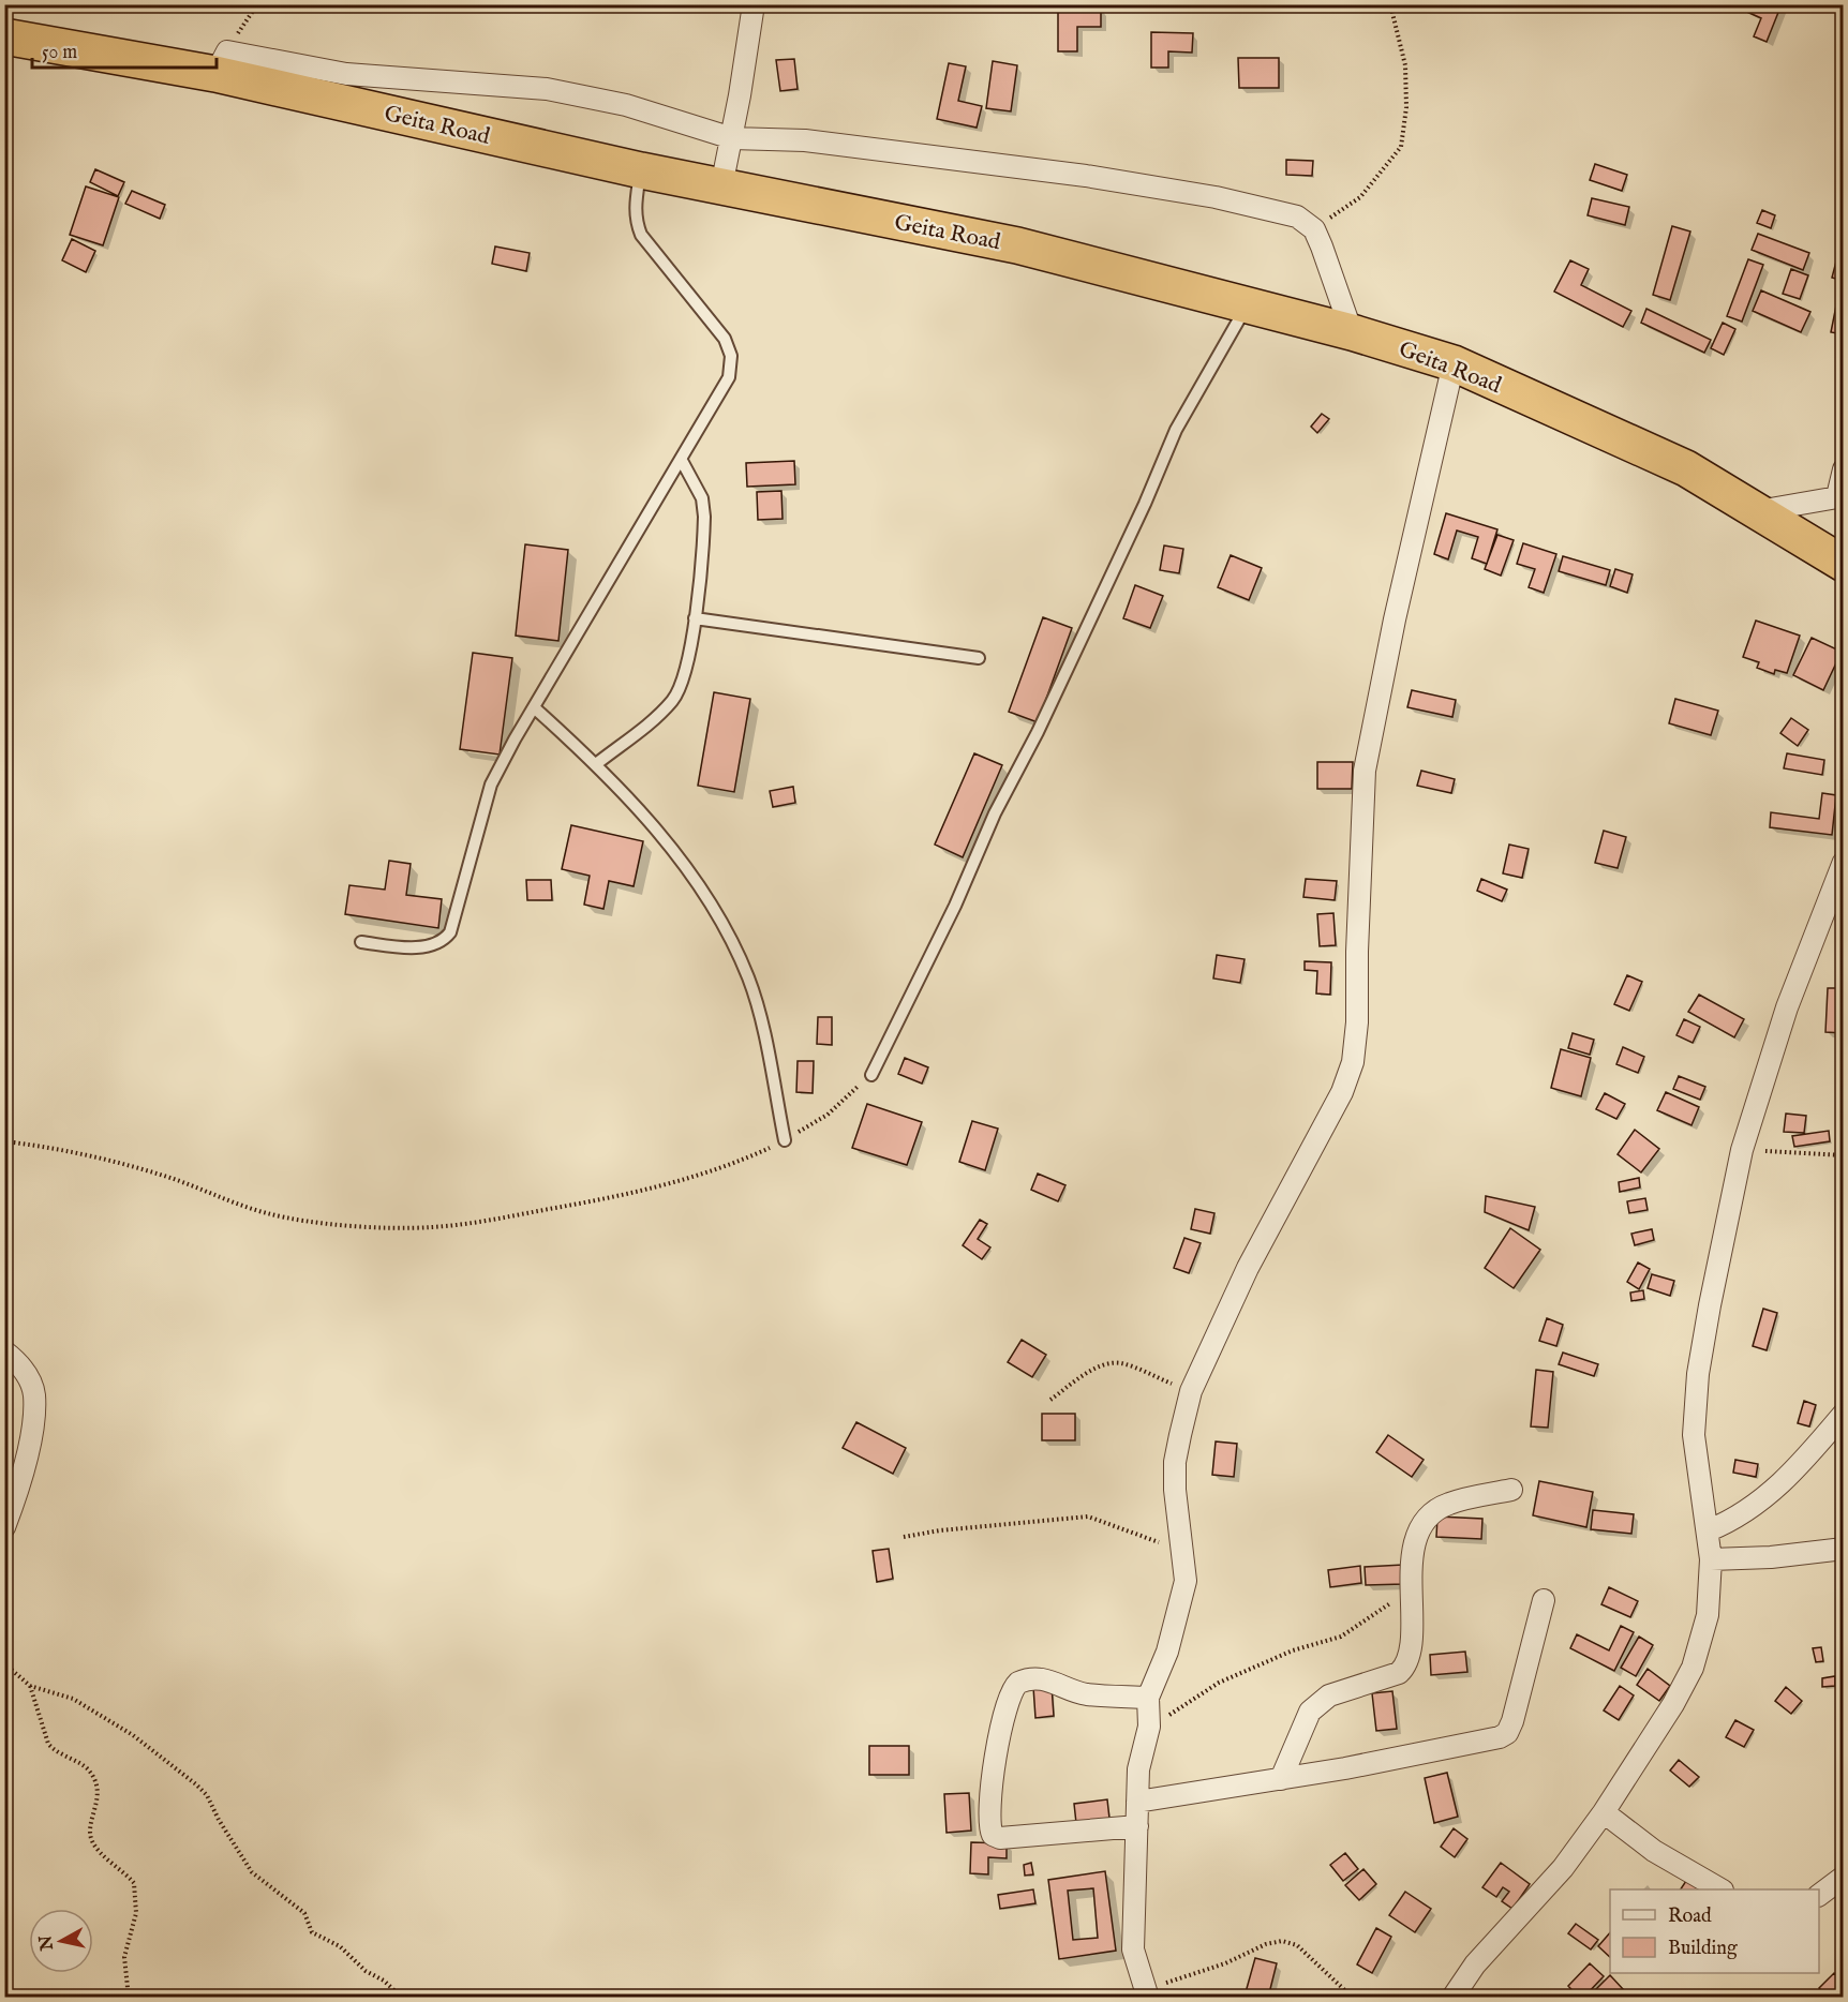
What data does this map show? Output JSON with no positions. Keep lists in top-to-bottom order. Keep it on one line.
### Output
{"streets":{"highway":["Geita Road"]},"legend":["Road","Building"],"scale_bar":"50 m","north":"left"}
